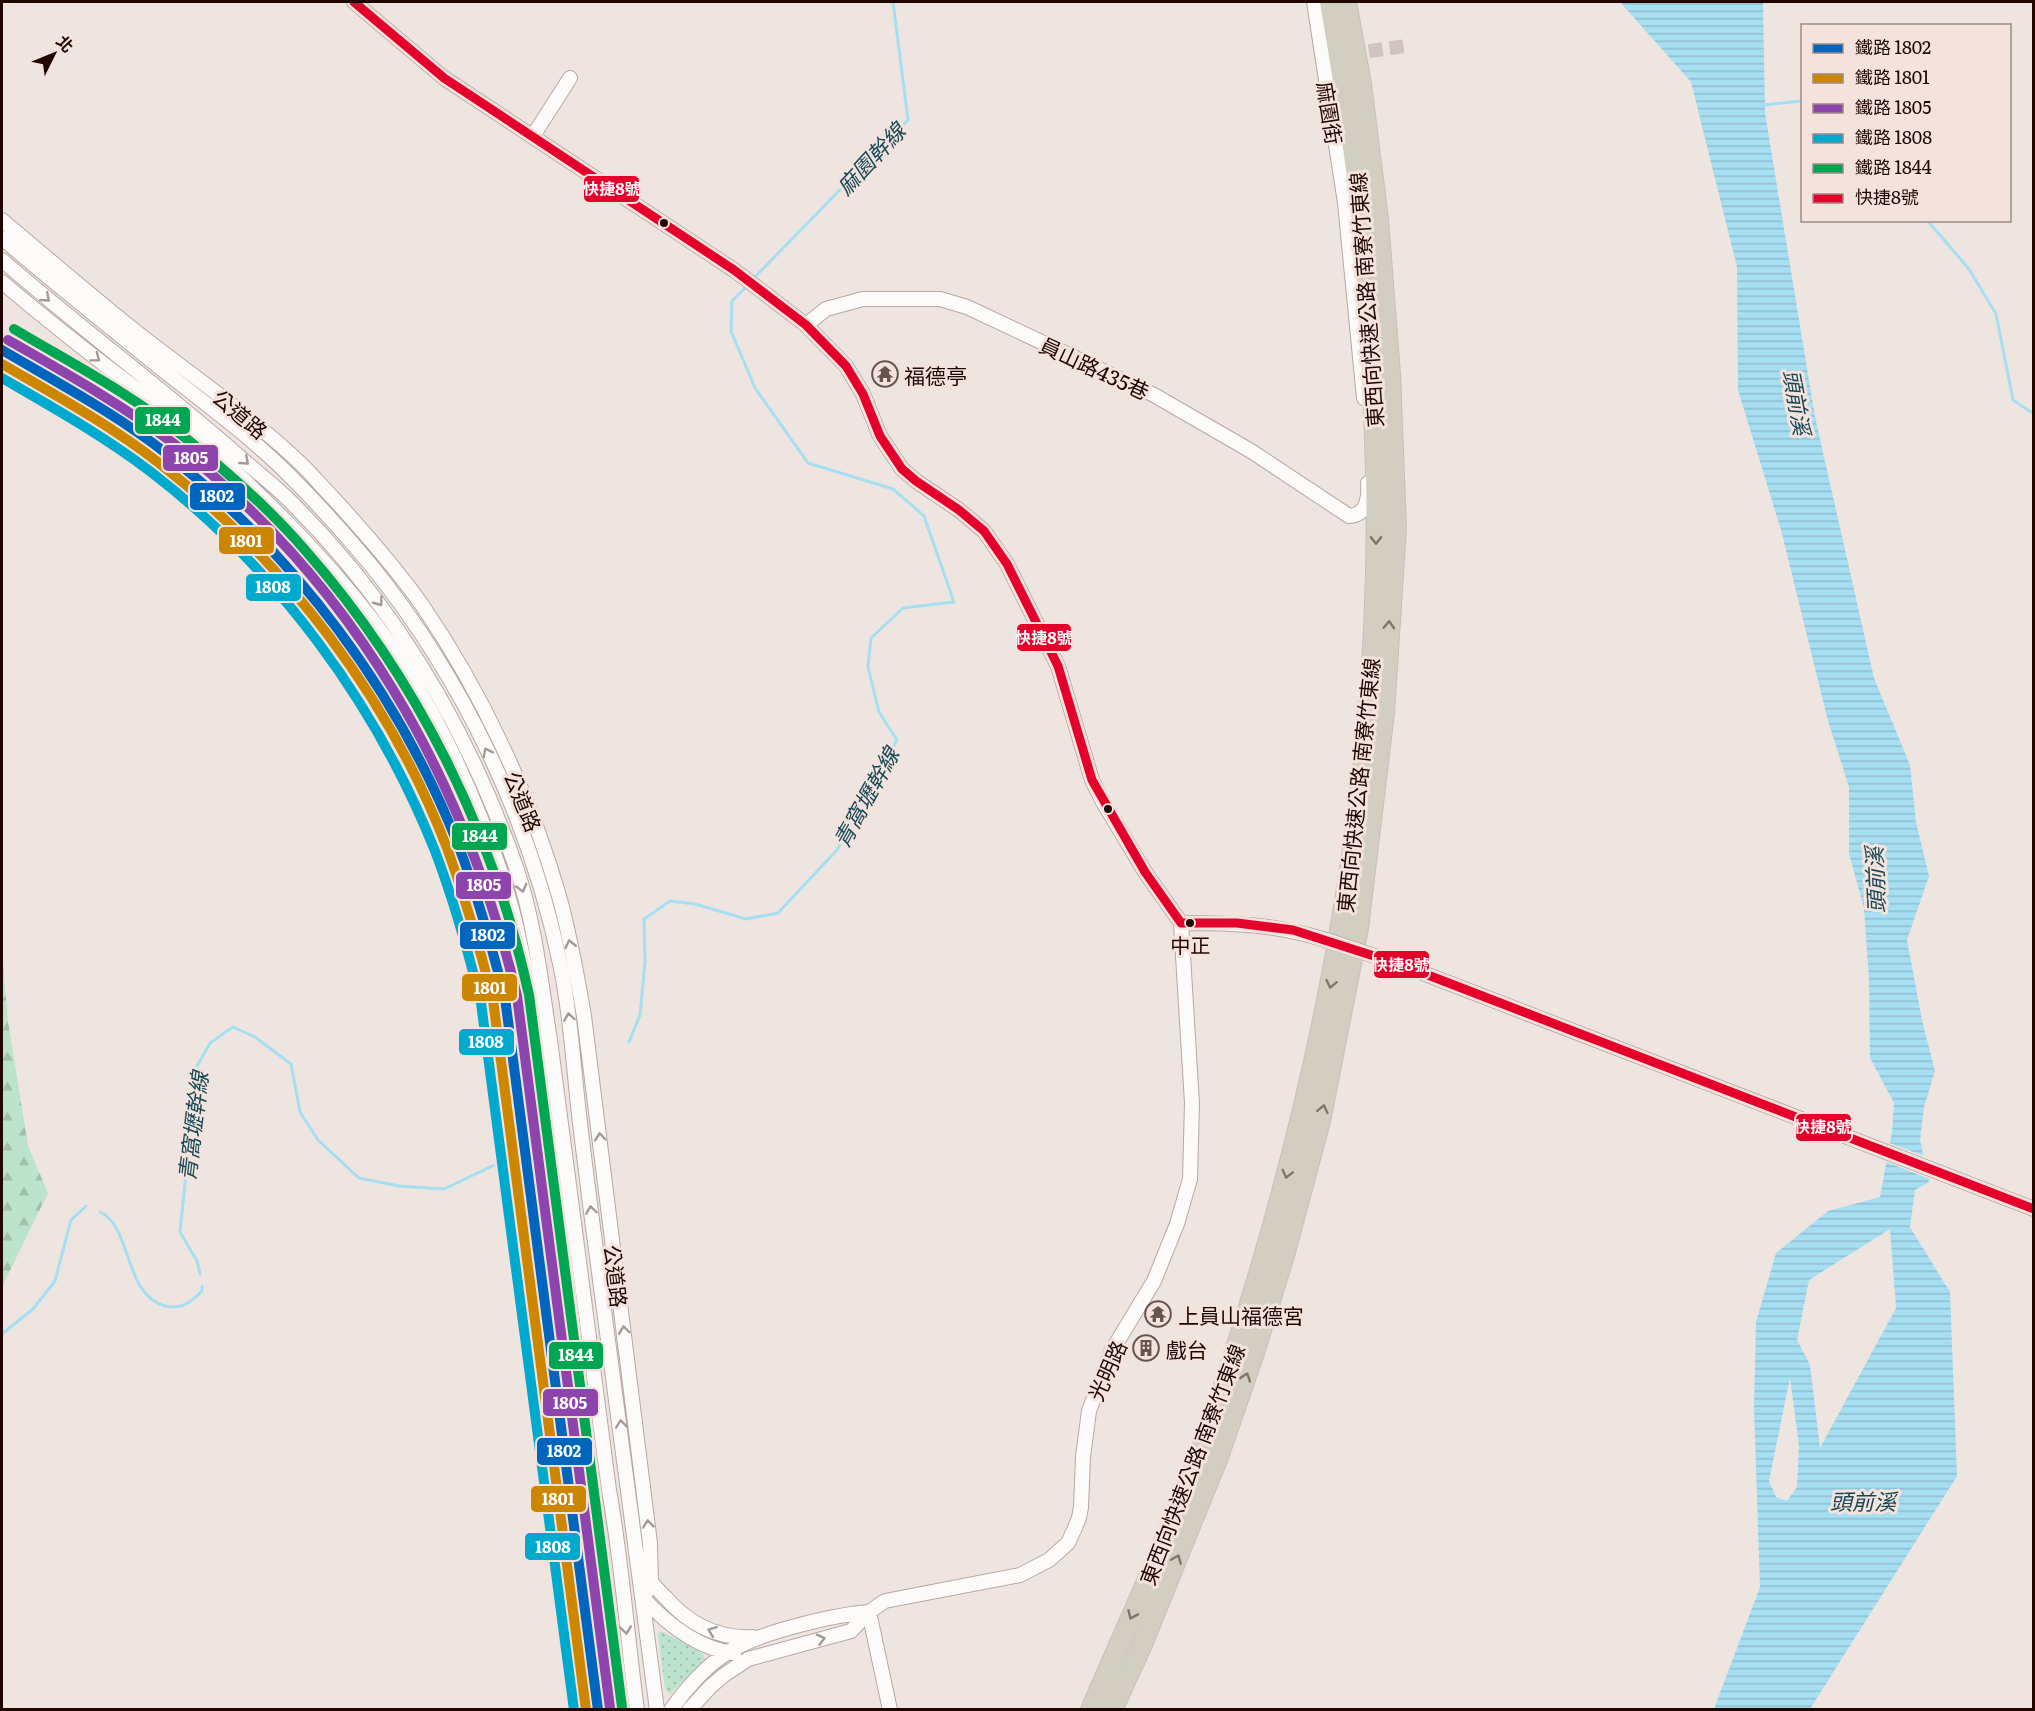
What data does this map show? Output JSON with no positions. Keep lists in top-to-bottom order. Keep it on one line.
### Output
{"streets":{"highway":["東西向快速公路 南寮竹東線"],"street":["麻園街","員山路435巷","公道路","光明路"]},"crossings":[["麻園街","員山路435巷"],["公道路","光明路"]],"water":["麻園幹線","頭前溪","青窩壢幹線"],"places":{"temple":["福德亭","上員山福德宮"],"other":["中正"],"building":["戲台"]},"lines":["transit line 快捷8號","rail line 1844","rail line 1805","rail line 1802","rail line 1801","rail line 1808"],"legend":["鐵路 1802","鐵路 1801","鐵路 1805","鐵路 1808","鐵路 1844","快捷8號"],"north":"top right"}
